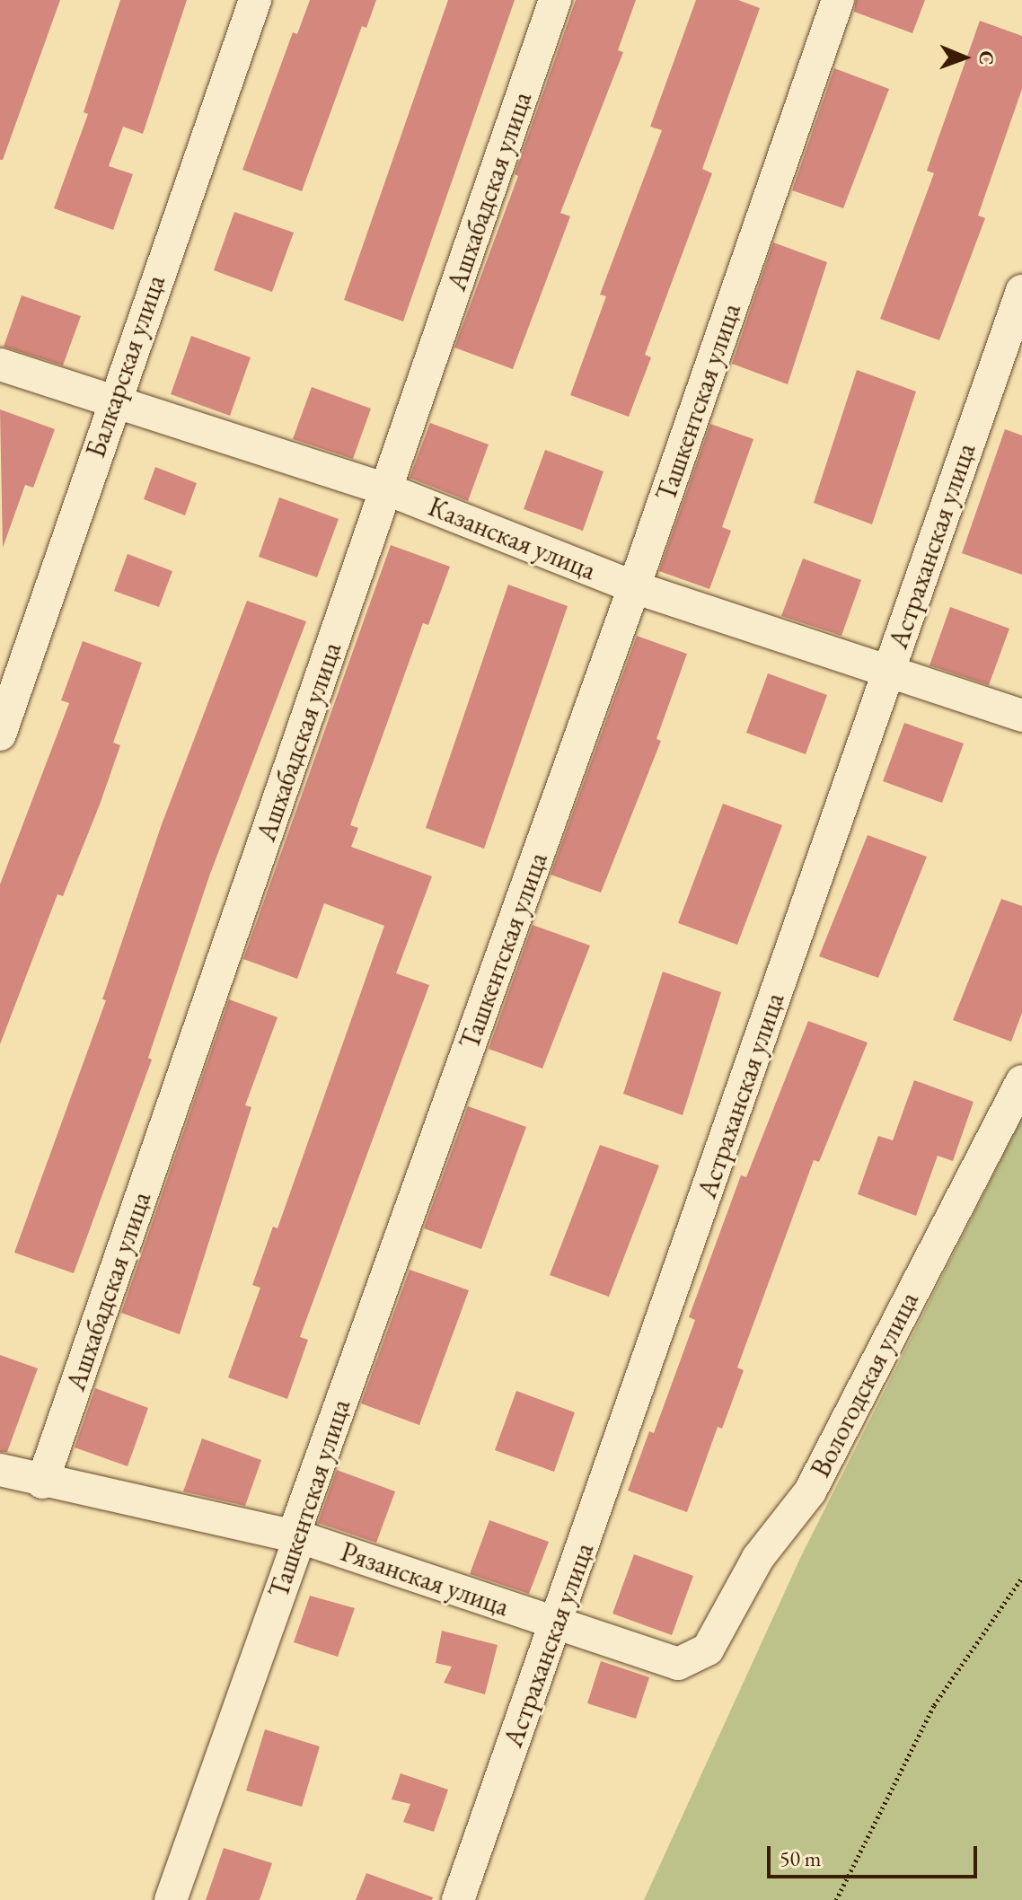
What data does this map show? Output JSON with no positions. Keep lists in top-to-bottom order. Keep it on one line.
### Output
{"streets":{"street":["Ашхабадская улица","Балкарская улица","Ташкентская улица","Казанская улица","Астраханская улица","Вологодская улица","Рязанская улица"]},"crossings":[["Ашхабадская улица","Казанская улица"],["Ашхабадская улица","Рязанская улица"],["Балкарская улица","Казанская улица"],["Ташкентская улица","Казанская улица"],["Ташкентская улица","Рязанская улица"],["Казанская улица","Астраханская улица"],["Астраханская улица","Рязанская улица"],["Вологодская улица","Рязанская улица"]],"scale_bar":"50 m","north":"right"}
